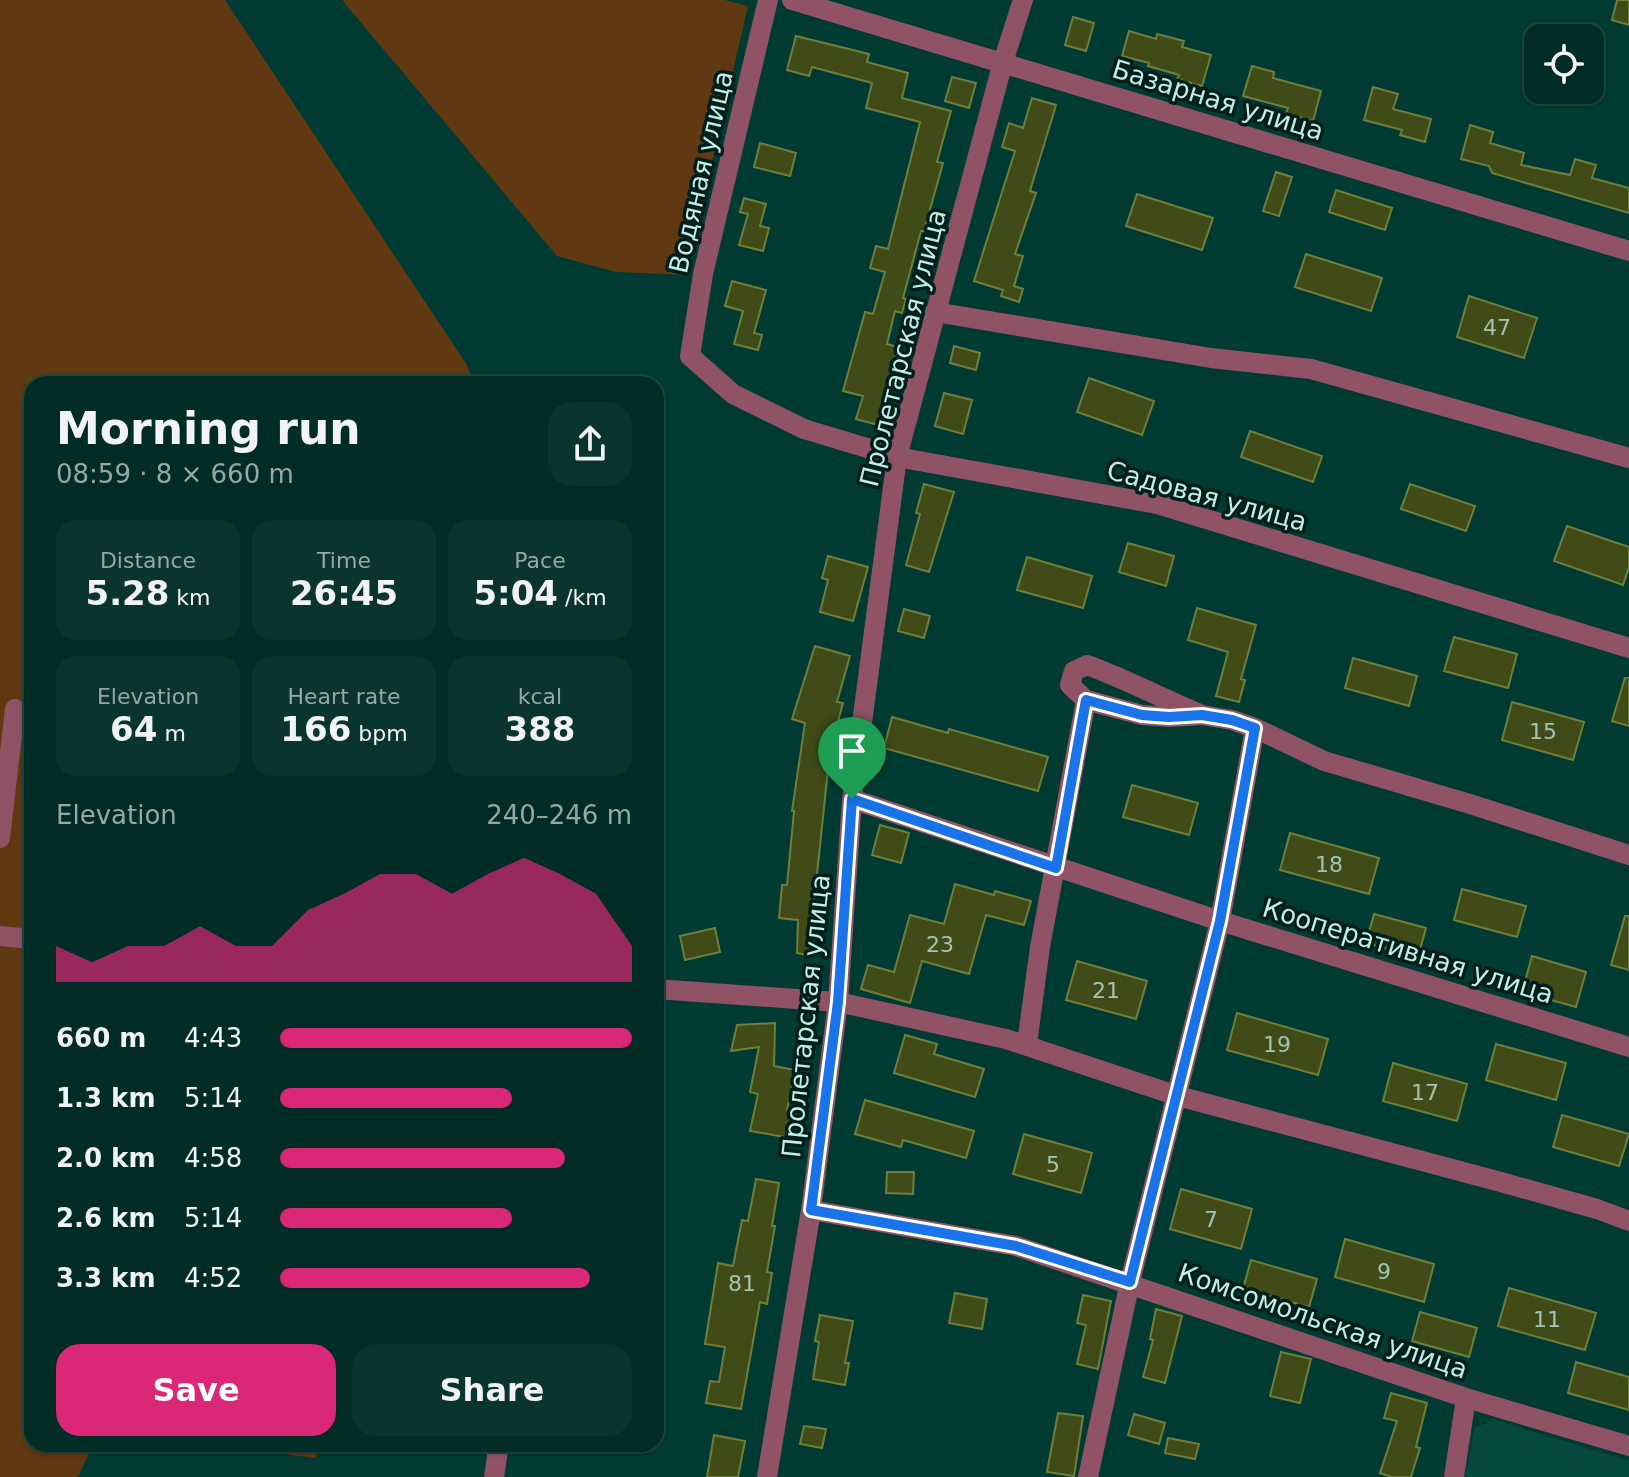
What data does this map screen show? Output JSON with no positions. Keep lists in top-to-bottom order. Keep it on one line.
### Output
{"streets":{"street":["Базарная улица","Водяная улица","Пролетарская улица","Садовая улица","Кооперативная улица","Комсомольская улица"]},"crossings":[["Базарная улица","Пролетарская улица"],["Водяная улица","Садовая улица"],["Пролетарская улица","Садовая улица"],["Пролетарская улица","Кооперативная улица"],["Пролетарская улица","Комсомольская улица"]],"house_numbers":["47","15","18","23","21","19","17","5","7","9","81","11"],"page":{"heading":["Morning run","08:59 · 8 × 660 m"],"stats":[["Distance","5.28 km"],["Time","26:45"],["Pace","5:04 /km"],["Elevation","64 m"],["Heart rate","166 bpm"],["kcal","388"]],"chart":["Elevation","240–246 m"],"list":[{"name":"660 m","note":"4:43"},{"name":"1.3 km","note":"5:14"},{"name":"2.0 km","note":"4:58"},{"name":"2.6 km","note":"5:14"},{"name":"3.3 km","note":"4:52"}],"buttons":["Save","Share"]}}
